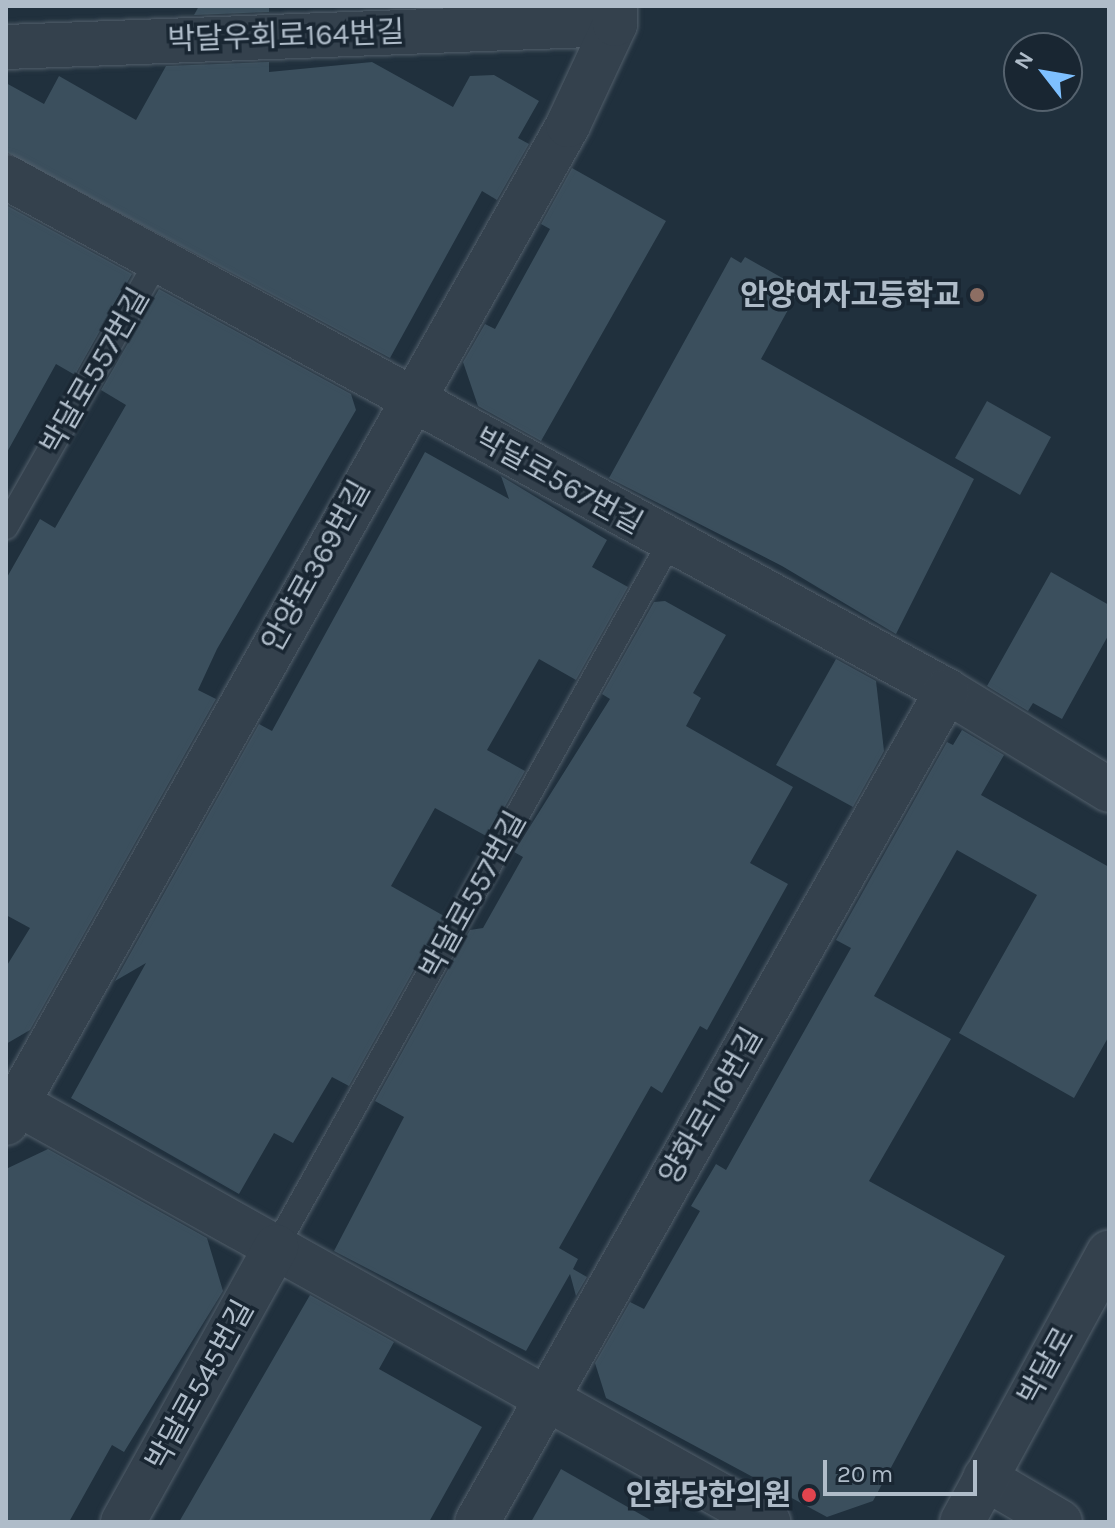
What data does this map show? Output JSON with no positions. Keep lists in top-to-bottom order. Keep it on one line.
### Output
{"streets":{"street":["박달우회로164번길","박달로567번길","안양로369번길","양화로116번길","박달로","박달로545번길"],"lane":["박달로557번길"]},"crossings":[["박달우회로164번길","안양로369번길"],["박달로557번길","박달로567번길"],["박달로557번길","박달로545번길"],["박달로567번길","안양로369번길"],["박달로567번길","양화로116번길"]],"places":["안양여자고등학교","인화당한의원"],"scale_bar":"20 m","north":"top left"}
